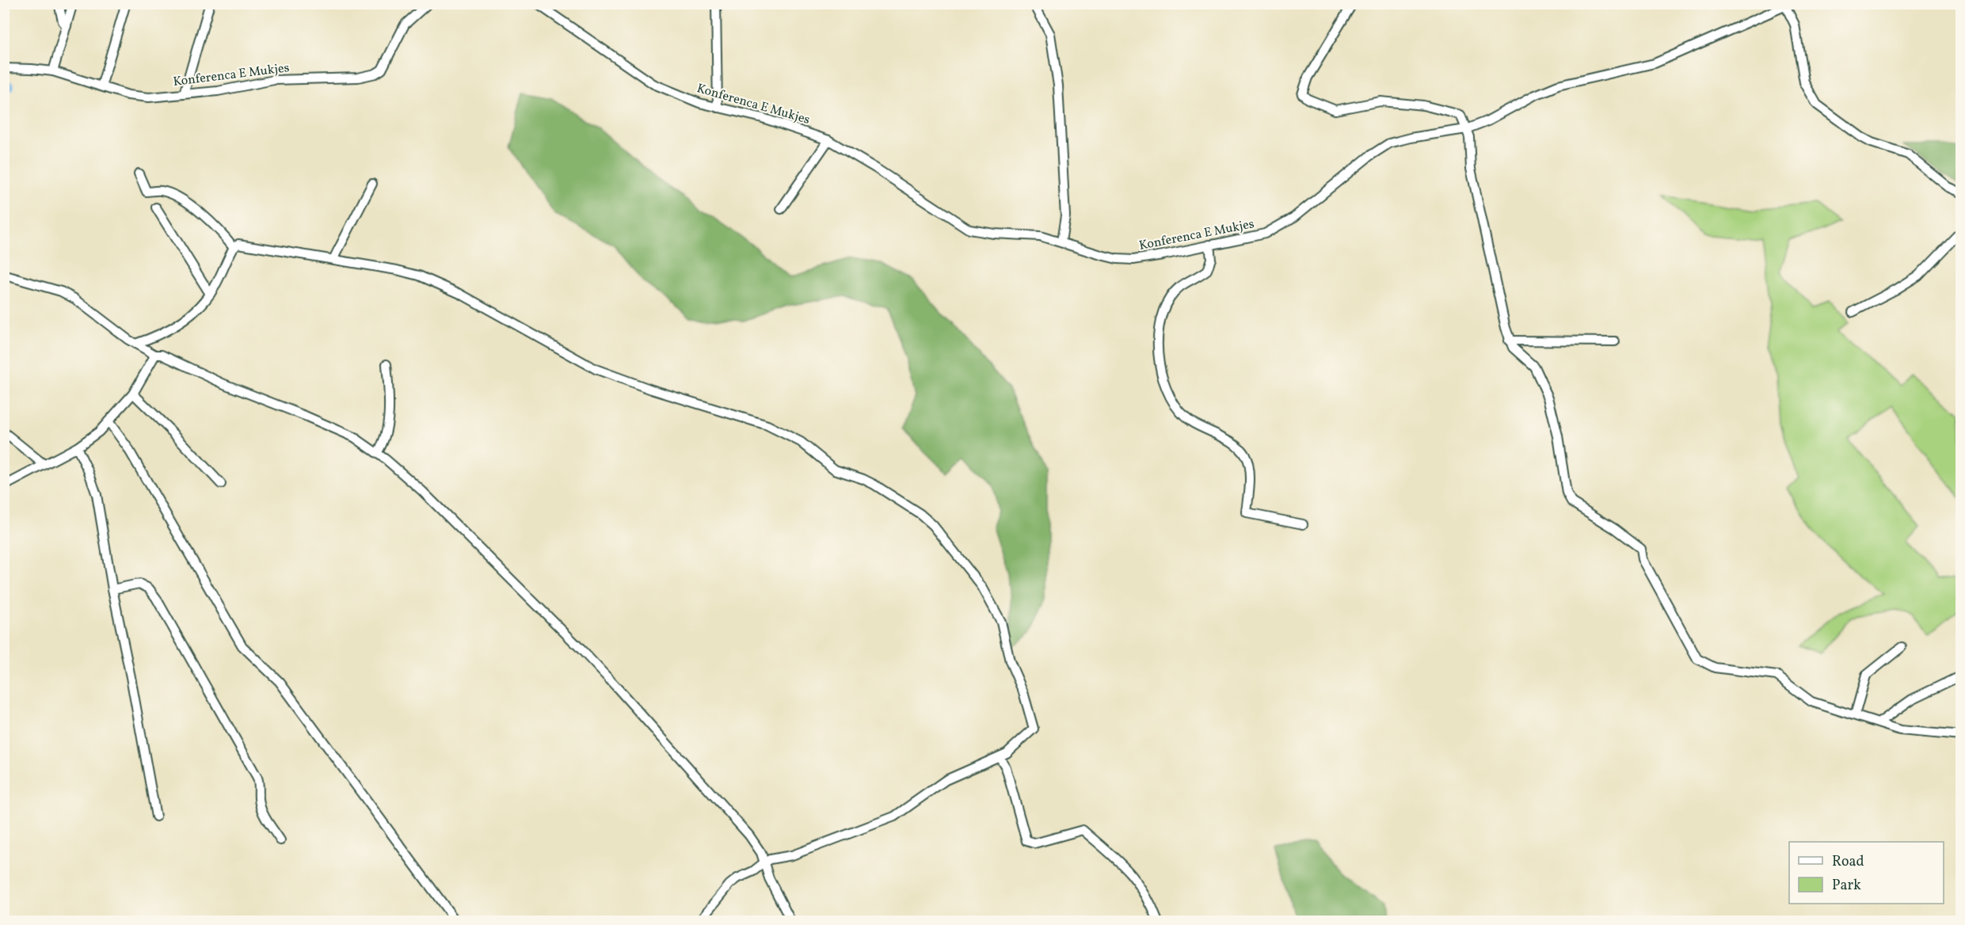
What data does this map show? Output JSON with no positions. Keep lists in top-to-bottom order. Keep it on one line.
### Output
{"streets":{"street":["Konferenca E Mukjes"]},"legend":["Road","Park"]}
